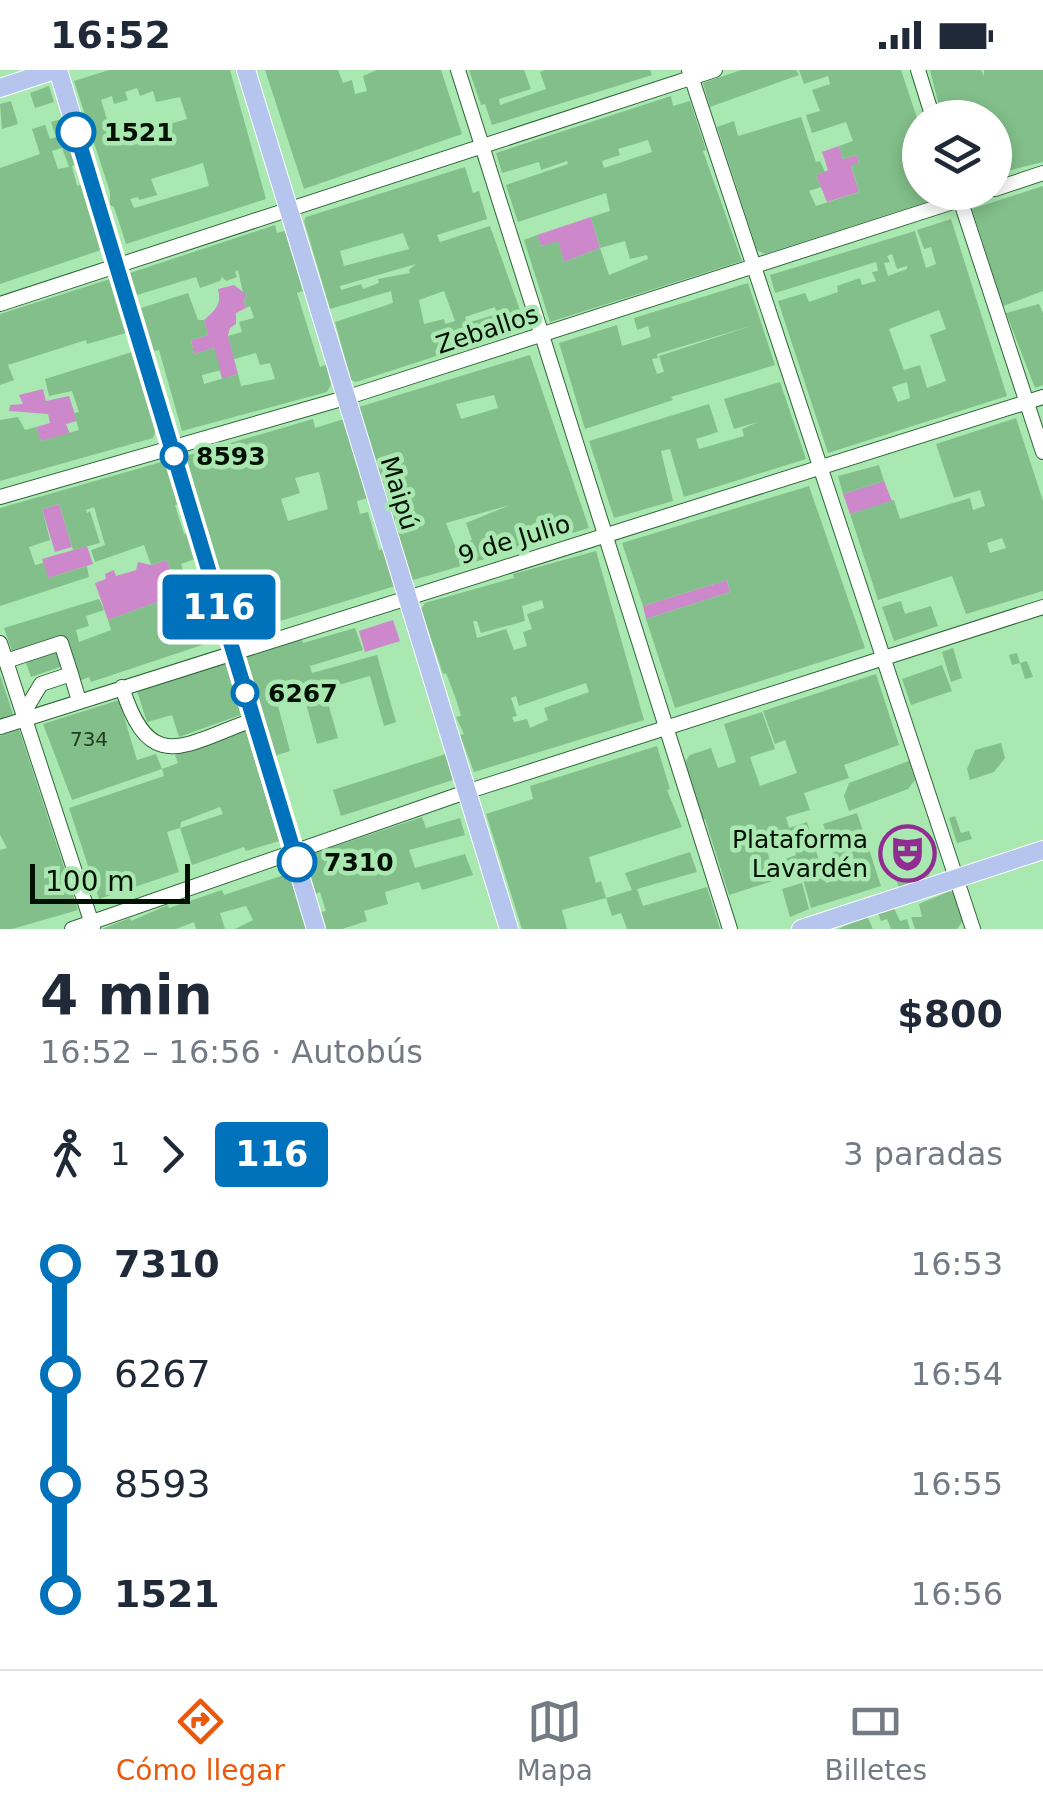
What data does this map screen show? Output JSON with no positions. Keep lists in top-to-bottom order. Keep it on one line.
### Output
{"streets":{"main road":["Maipú"],"street":["Zeballos","9 de Julio"]},"crossings":[["Zeballos","Maipú"],["Maipú","9 de Julio"]],"places":{"other":["1521","8593","6267","7310"],"theatre":["Plataforma Lavardén"]},"lines":["bus line 116"],"house_numbers":["734"],"scale_bar":"100 m","page":{"status":"16:52","on_map":"116","scale":"100 m","heading":["4 min","16:52 – 16:56 · Autobús","$800"],"legs":["1","116","3 paradas"],"list":[{"name":"7310","value":"16:53"},{"name":"6267","value":"16:54"},{"name":"8593","value":"16:55"},{"name":"1521","value":"16:56"}],"tabs":["Cómo llegar","Mapa","Billetes"]}}
